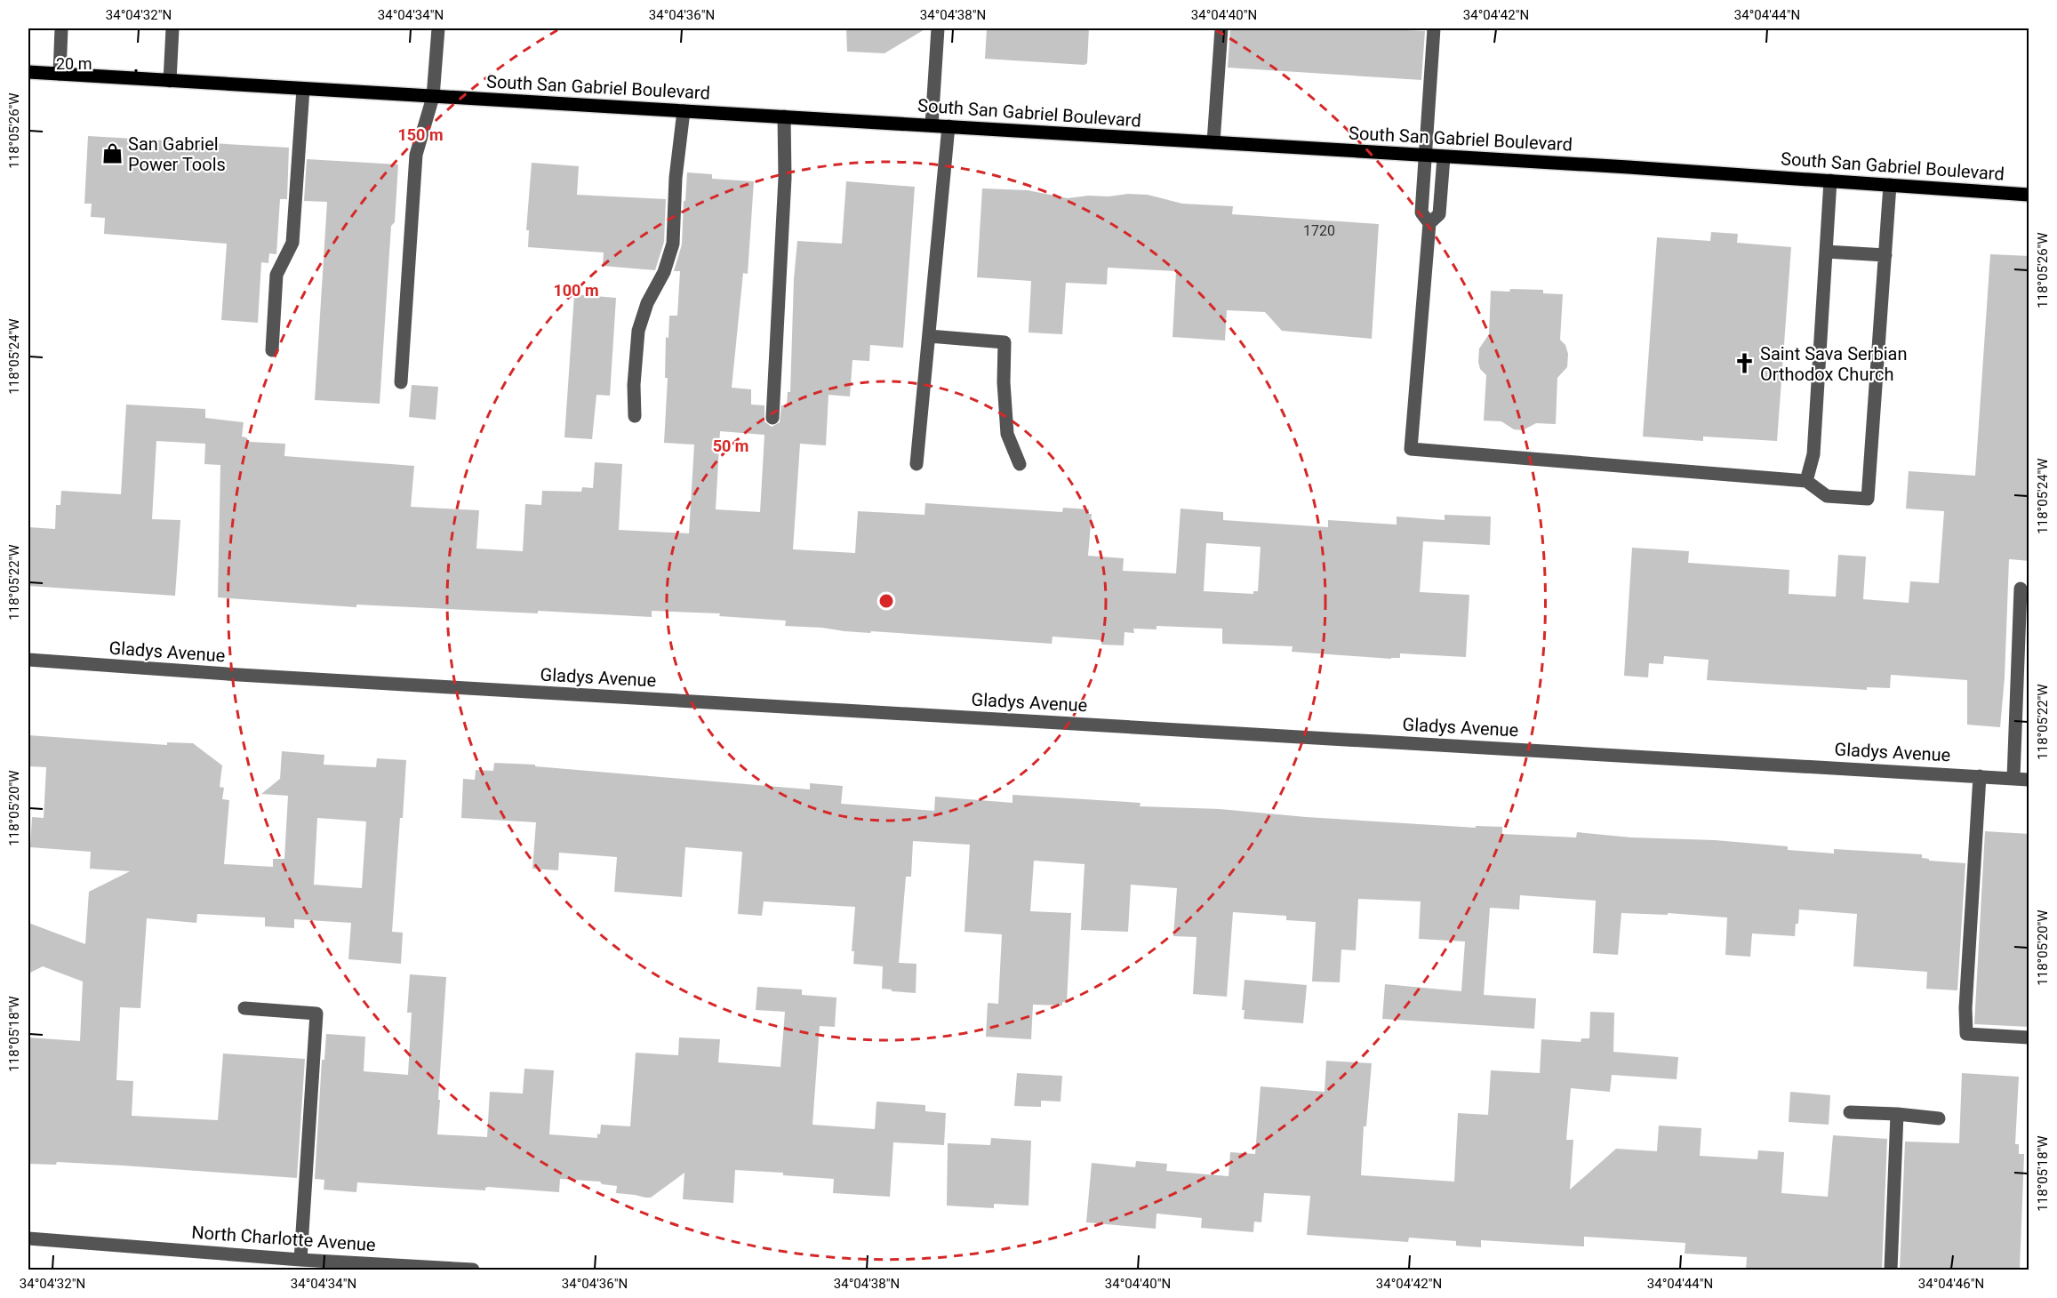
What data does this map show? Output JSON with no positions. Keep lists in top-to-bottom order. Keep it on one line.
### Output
{"streets":{"main road":["South San Gabriel Boulevard"],"street":["Gladys Avenue","North Charlotte Avenue"]},"places":{"shop":["San Gabriel Power Tools"],"church":["Saint Sava Serbian Orthodox Church"]},"house_numbers":["1720"],"scale_bar":"20 m","coordinates":["34°04'32\"N","34°04'34\"N","34°04'36\"N","34°04'38\"N","34°04'40\"N","34°04'42\"N","34°04'44\"N","118°05'26\"W","118°05'24\"W","118°05'22\"W","118°05'20\"W","118°05'18\"W","34°04'46\"N"],"rings":["150 m","100 m","50 m"]}
